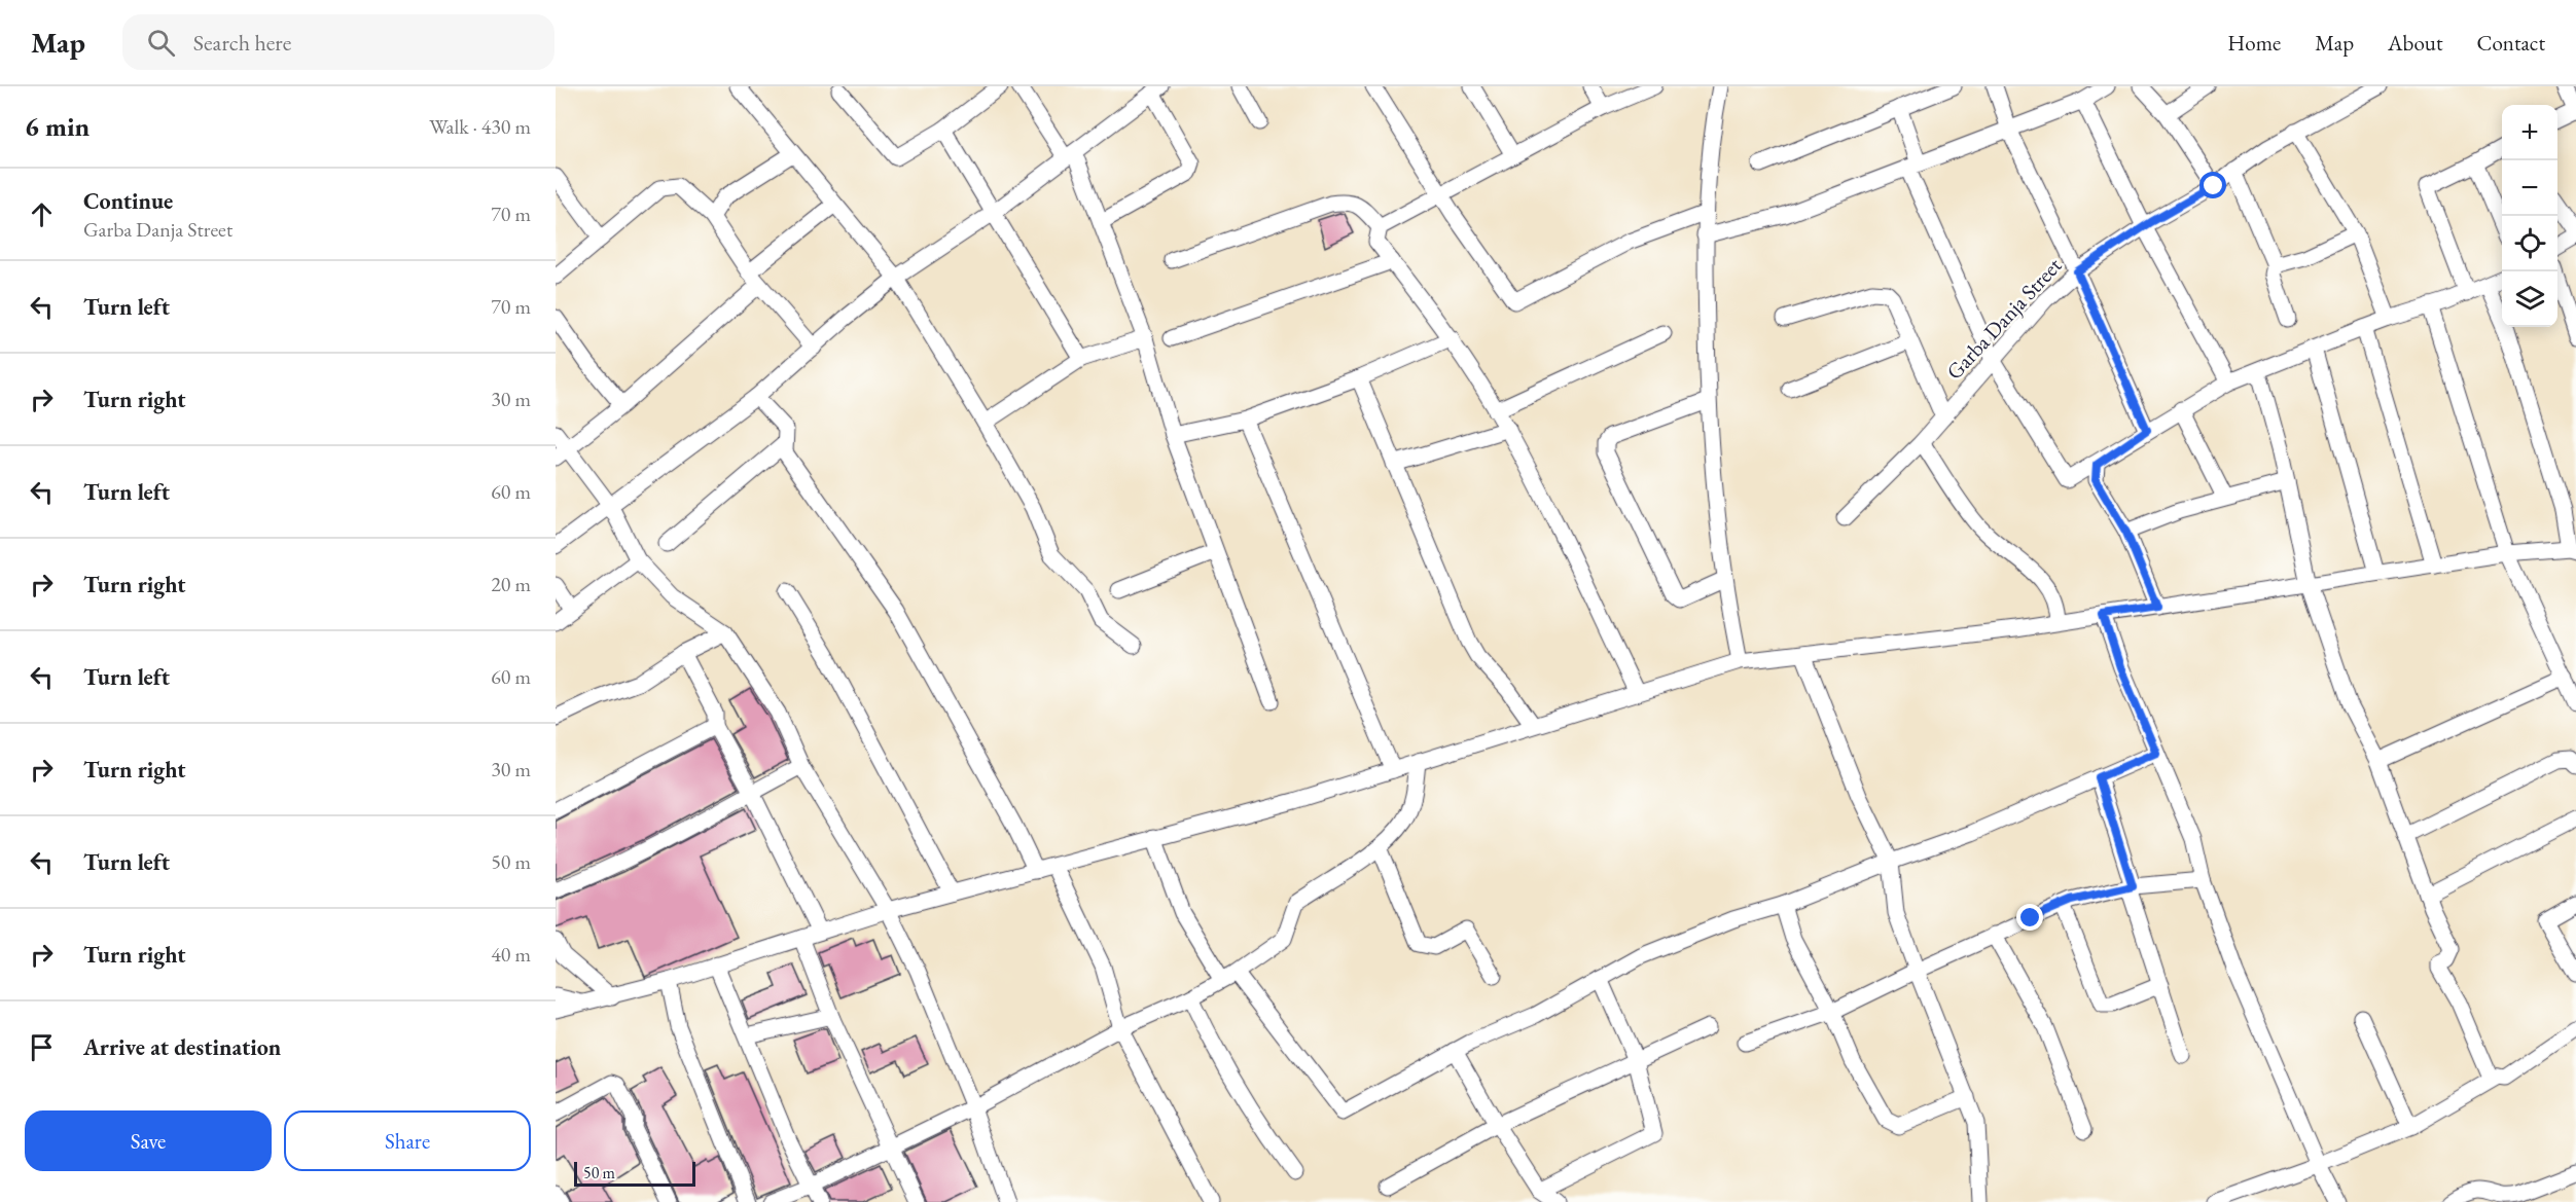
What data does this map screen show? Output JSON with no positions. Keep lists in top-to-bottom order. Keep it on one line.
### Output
{"streets":{"street":["Garba Danja Street"]},"scale_bar":"50 m","page":{"header":"Map","search":"Search here","nav":["Home","Map","About","Contact"],"heading":["6 min","Walk · 430 m"],"map_buttons":["+","−"],"list":[["Continue","Garba Danja Street","70 m"],["Turn left","70 m"],["Turn right","30 m"],["Turn left","60 m"],["Turn right","20 m"],["Turn left","60 m"],["Turn right","30 m"],["Turn left","50 m"],["Turn right","40 m"],"Arrive at destination"],"buttons":["Save","Share"],"scale":"50 m"}}
